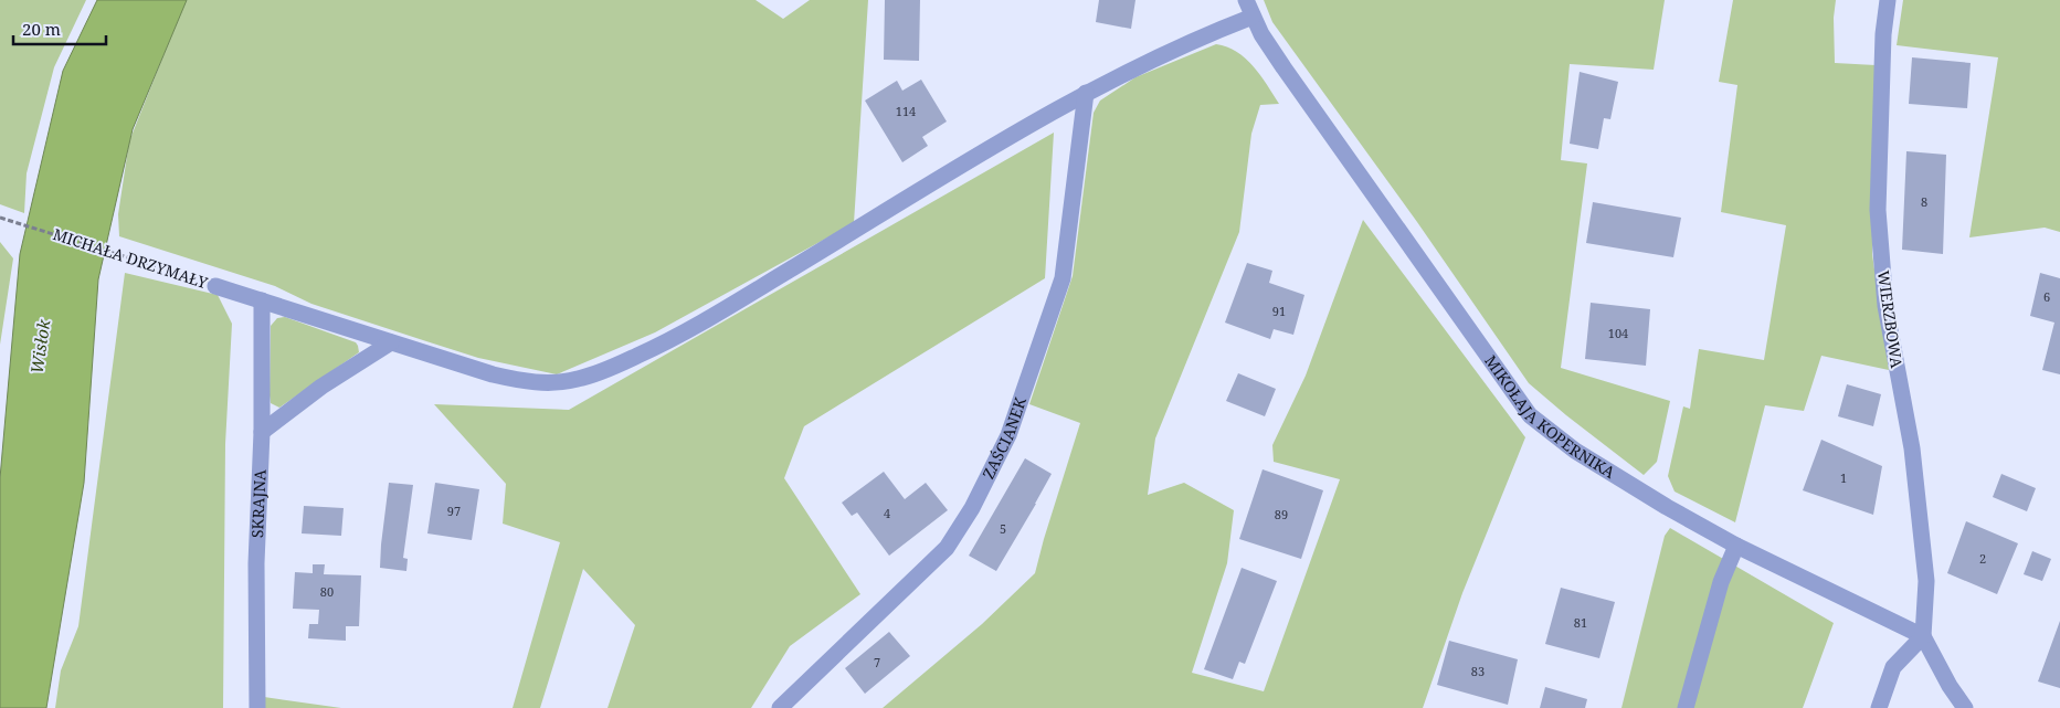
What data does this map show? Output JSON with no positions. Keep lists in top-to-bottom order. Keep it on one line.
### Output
{"streets":{"street":["MICHAŁA DRZYMAŁY","WIERZBOWA","MIKOŁAJA KOPERNIKA","ZAŚCIANEK","SKRAJNA"]},"crossings":[["MICHAŁA DRZYMAŁY","MIKOŁAJA KOPERNIKA"],["MICHAŁA DRZYMAŁY","ZAŚCIANEK"],["MICHAŁA DRZYMAŁY","SKRAJNA"],["WIERZBOWA","MIKOŁAJA KOPERNIKA"]],"water":["Wisłok"],"house_numbers":["114","8","6","91","104","1","97","4","89","5","2","80","81","7","83"],"scale_bar":"20 m"}
